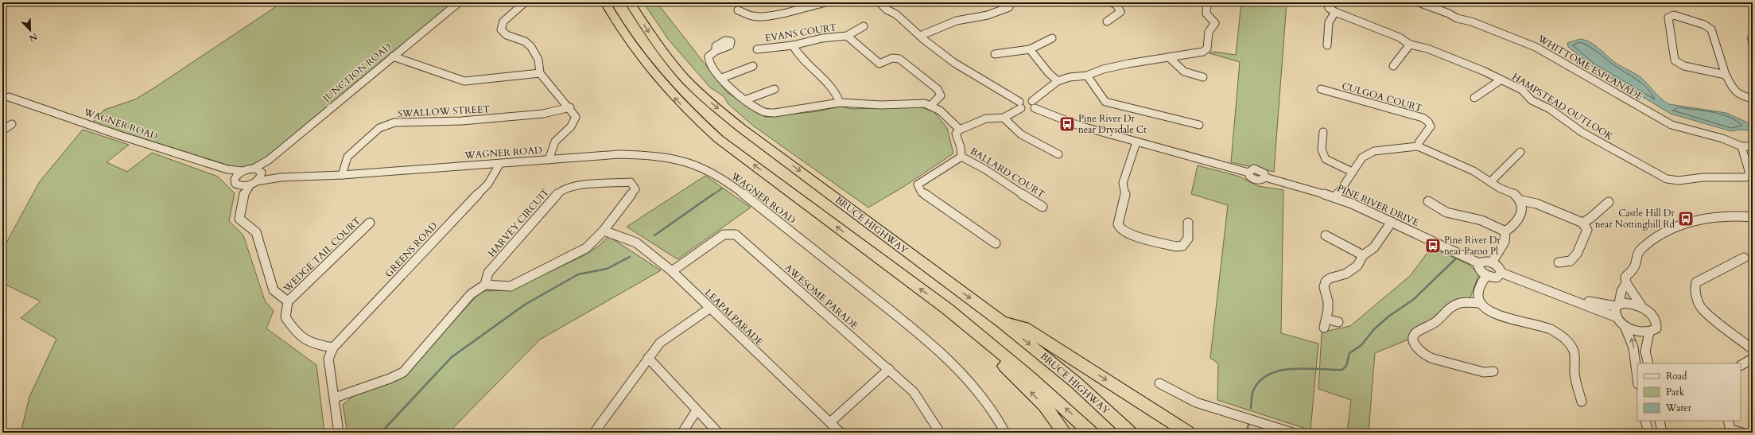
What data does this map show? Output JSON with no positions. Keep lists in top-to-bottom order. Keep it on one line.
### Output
{"streets":{"highway":["BRUCE HIGHWAY"],"street":["EVANS COURT","WHITTOME ESPLANADE","JUNCTION ROAD","CULGOA COURT","HAMPSTEAD OUTLOOK","SWALLOW STREET","WAGNER ROAD","BALLARD COURT","PINE RIVER DRIVE","HARVEY CIRCUIT","GREENS ROAD","WEDGE TAIL COURT","AWESOME PARADE","LEAPAI PARADE"]},"crossings":[["WHITTOME ESPLANADE","HAMPSTEAD OUTLOOK"],["JUNCTION ROAD","WAGNER ROAD"],["JUNCTION ROAD","WEDGE TAIL COURT"],["SWALLOW STREET","WAGNER ROAD"],["WAGNER ROAD","GREENS ROAD"],["HARVEY CIRCUIT","LEAPAI PARADE"],["AWESOME PARADE","LEAPAI PARADE"]],"places":{"bus stop":["Pine River Dr near Drysdale Ct","Castle Hill Dr near Nottinghill Rd","Pine River Dr near Paroo Pl"]},"legend":["Road","Park","Water"],"north":"bottom right"}
